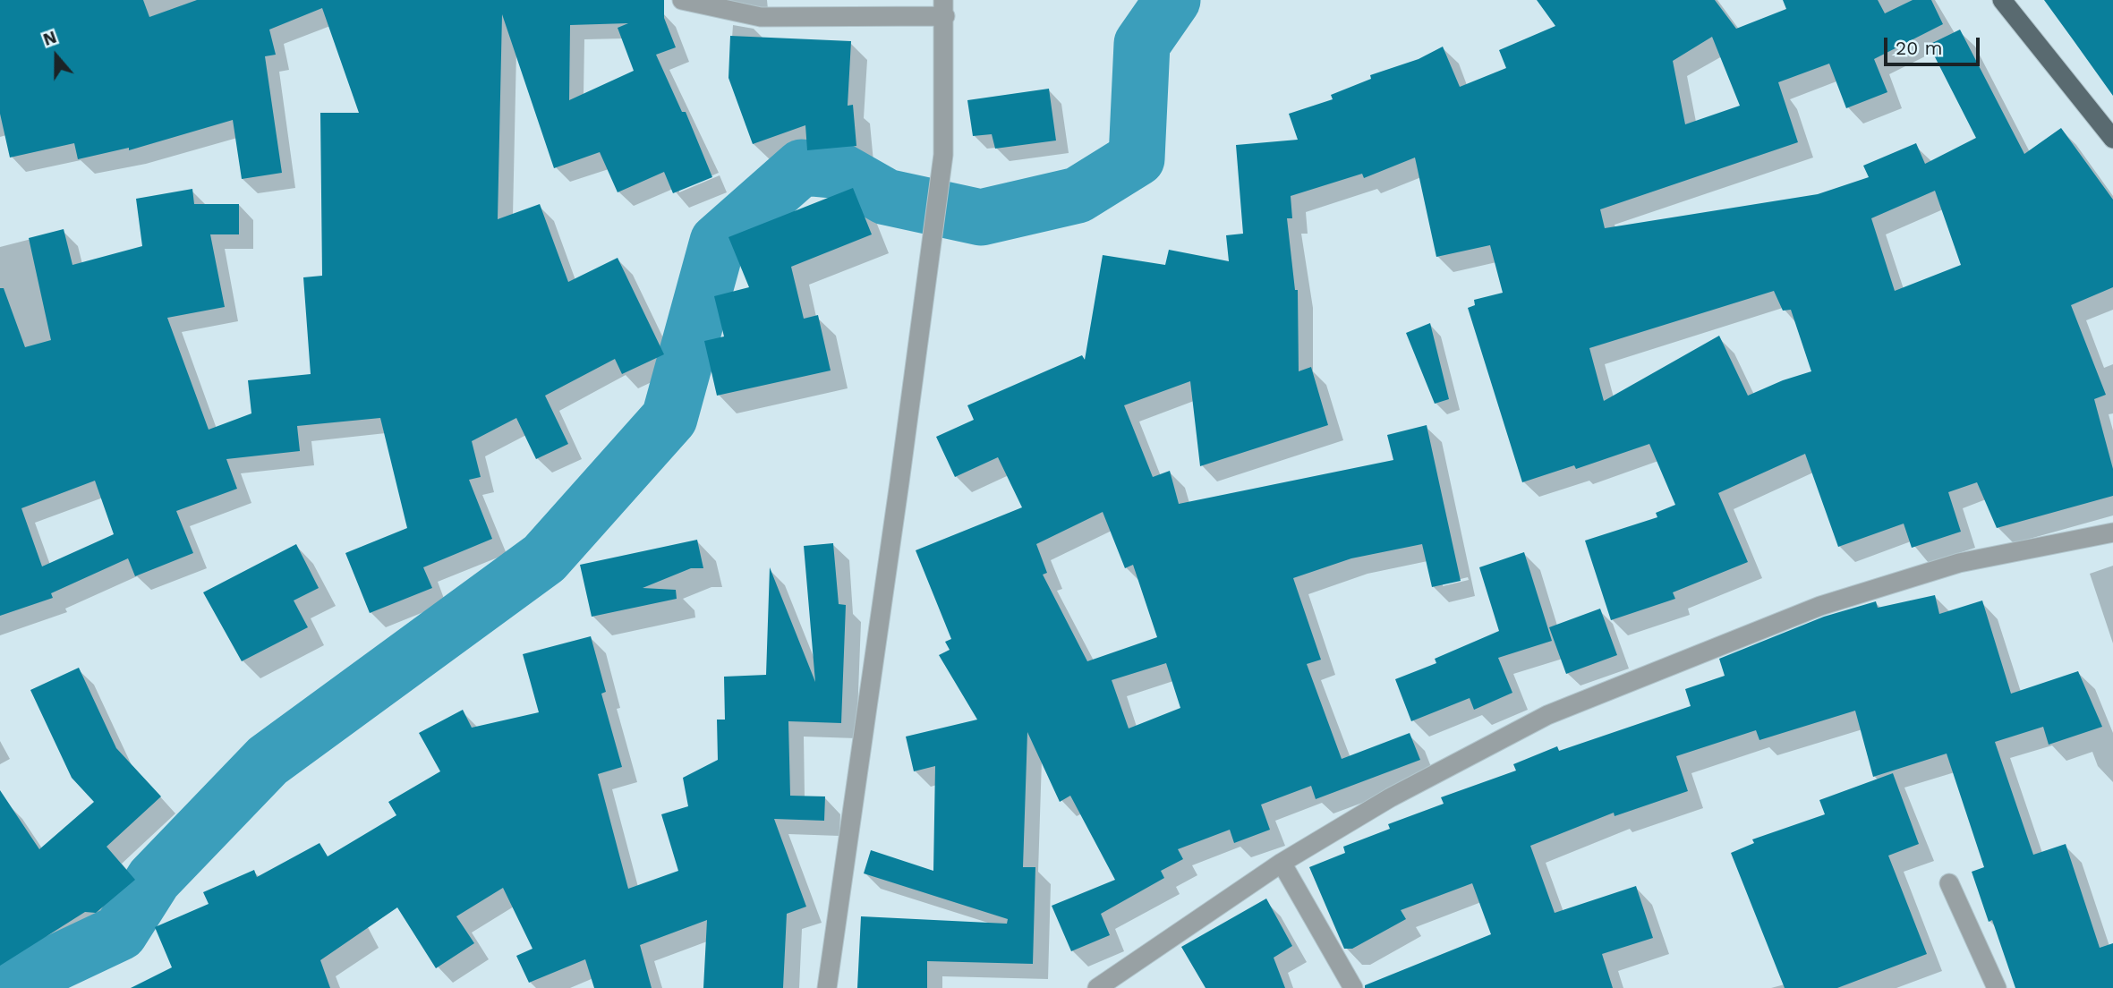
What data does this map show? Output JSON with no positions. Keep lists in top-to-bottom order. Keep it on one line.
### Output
{"scale_bar":"20 m","north":"top"}
